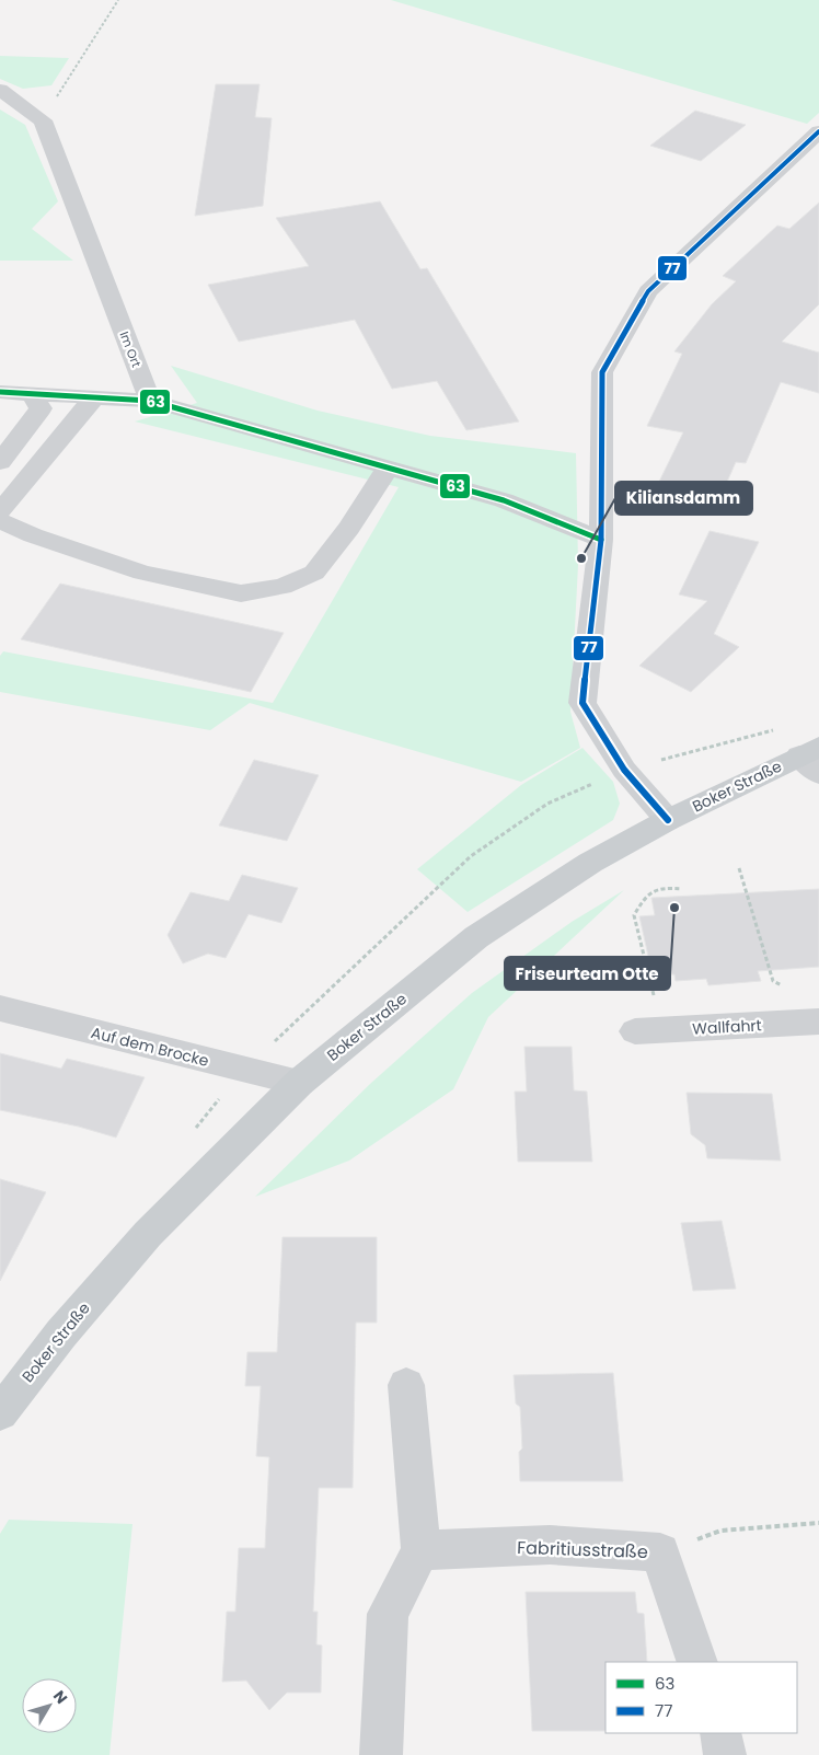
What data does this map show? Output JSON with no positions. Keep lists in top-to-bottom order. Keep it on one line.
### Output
{"streets":{"main road":["Boker Straße"],"street":["Im Ort","Wallfahrt","Auf dem Brocke","Fabritiusstraße"]},"crossings":[["Boker Straße","Auf dem Brocke"]],"places":["Kiliansdamm","Friseurteam Otte"],"lines":["transit line 77","transit line 63"],"legend":["63","77"],"north":"top right"}
